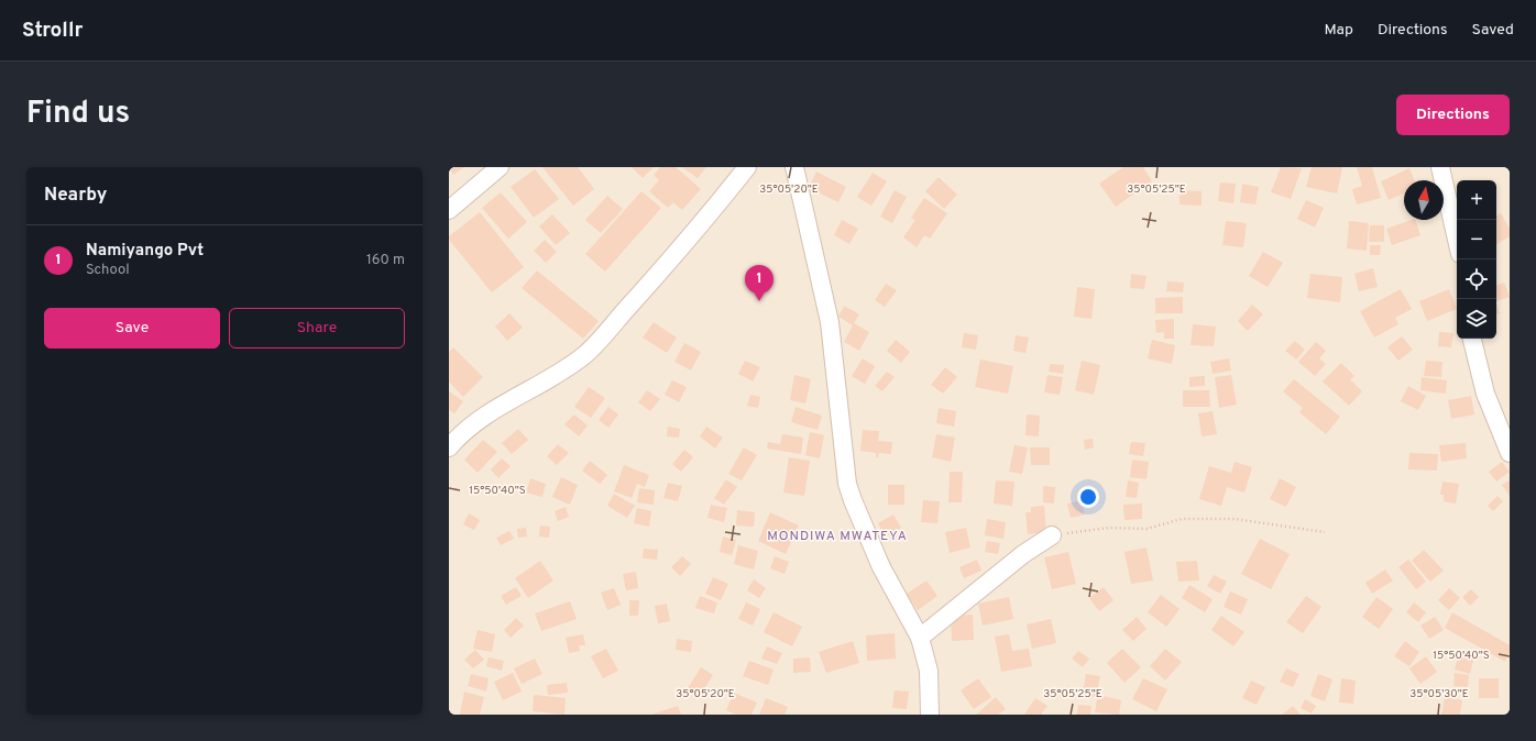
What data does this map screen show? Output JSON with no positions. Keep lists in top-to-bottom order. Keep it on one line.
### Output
{"districts":["MONDIWA MWATEYA"],"north":"top","page":{"header":"Strollr","nav":["Map","Directions","Saved"],"title":"Find us","buttons":["Directions",["Save","Share"]],"heading":"Nearby","map_buttons":["+","−"],"list":[{"mark":"1","name":"Namiyango Pvt","note":"School","value":"160 m"}],"pins":"1"},"coordinates":["35°05'20\"E","35°05'25\"E","15°50'40\"S","35°05'30\"E"]}
